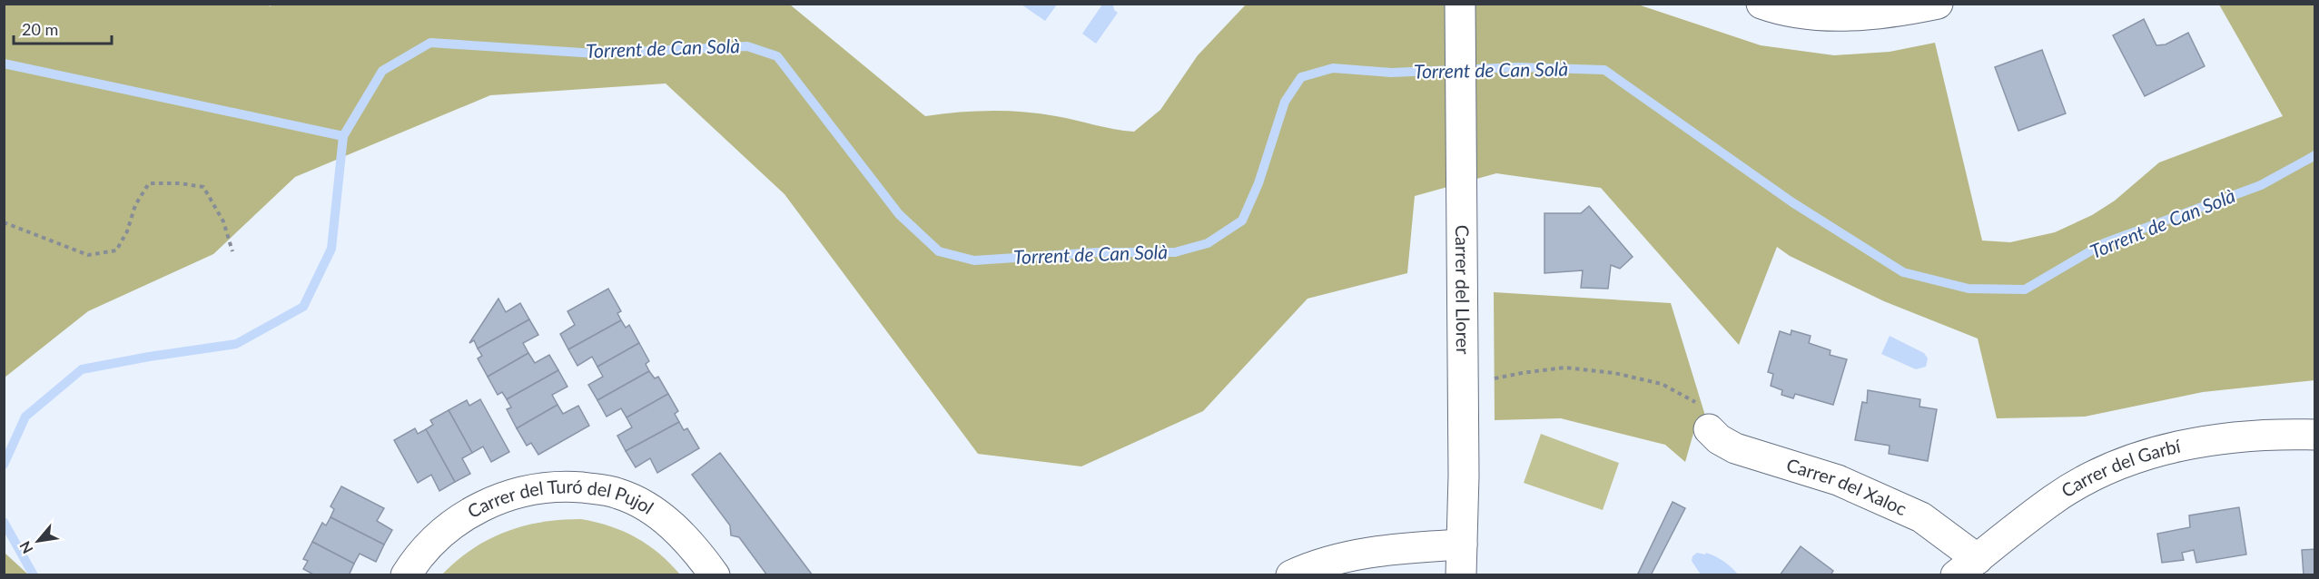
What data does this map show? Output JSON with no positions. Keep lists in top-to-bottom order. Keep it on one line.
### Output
{"streets":{"street":["Carrer del Llorer","Carrer del Garbí","Carrer del Xaloc","Carrer del Turó del Pujol"]},"crossings":[["Carrer del Garbí","Carrer del Xaloc"]],"water":["Torrent de Can Solà"],"scale_bar":"20 m","north":"bottom left"}
